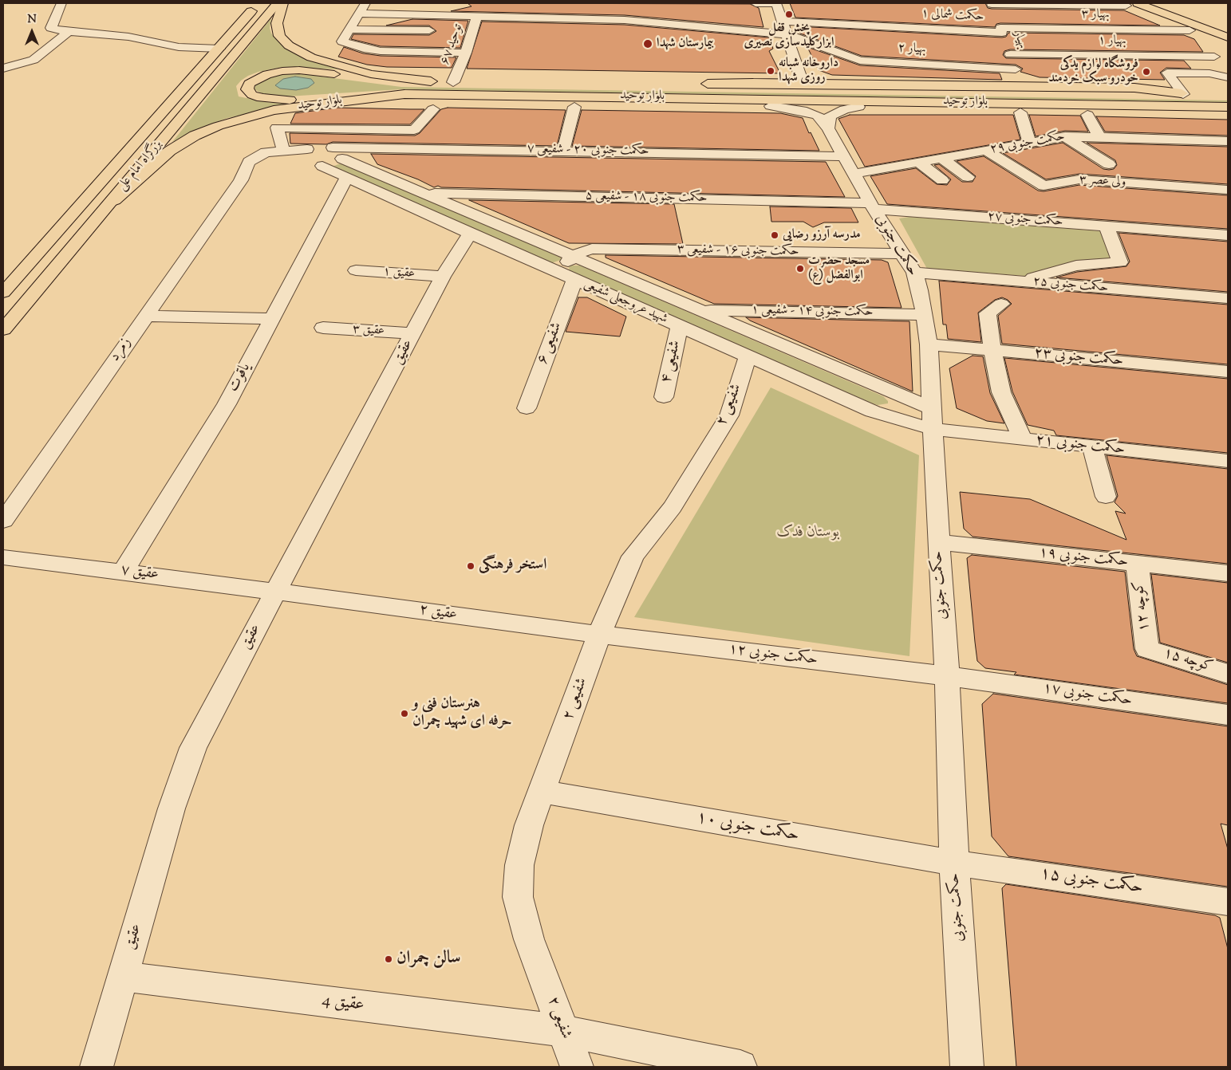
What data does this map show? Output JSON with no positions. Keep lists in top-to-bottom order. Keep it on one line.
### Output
{"streets":{"main road":["بلوار توحید","بزرگراه امام علی"],"street":["بهیار ۳","حکمت شمالی ۱","بهیار","بهیار ۱","توحید ۶۷","بهیار ۲","حکمت جنوبی ۲۹","حکمت جنوبی ۲۰ - شفیعی ۷","ولی عصر ۳","حکمت جنوبی ۱۸ - شفیعی ۵","حکمت جنوبی ۲۷","حکمت جنوبی","حکمت جنوبی ۱۶ - شفیعی ۳","عقیق ۱","حکمت جنوبی ۲۵","شهید عروجعلی شفیعی","حکمت جنوبی ۱۴ - شفیعی ۱","عقیق ۳","شفیعی ۶","زمرد","عقیق","حکمت جنوبی ۲۳","شفیعی ۴","یاقوت","شفیعی ۲","حکمت جنوبی ۲۱","حکمت جنوبی ۱۹","عقیق ۷","کوچه ۱۲","عقیق ۲","حکمت جنوبی ۱۲","کوچه ۱۵","حکمت جنوبی ۱۷","حکمت جنوبی ۱۰","حکمت جنوبی ۱۵","عقیق 4"]},"crossings":[["بهیار ۳","حکمت شمالی ۱"],["بهیار ۳","بهیار"],["حکمت شمالی ۱","بهیار"],["بهیار","بهیار ۱"],["بهیار","بهیار ۲"],["توحید ۶۷","بهیار ۲"],["بلوار توحید","بزرگراه امام علی"],["حکمت جنوبی ۲۹","حکمت جنوبی ۲۰ - شفیعی ۷"],["حکمت جنوبی ۲۹","ولی عصر ۳"],["حکمت جنوبی ۲۹","حکمت جنوبی"],["حکمت جنوبی ۲۰ - شفیعی ۷","حکمت جنوبی"],["حکمت جنوبی ۲۰ - شفیعی ۷","شهید عروجعلی شفیعی"],["حکمت جنوبی ۲۰ - شفیعی ۷","زمرد"],["حکمت جنوبی ۱۸ - شفیعی ۵","حکمت جنوبی ۲۷"],["حکمت جنوبی ۱۸ - شفیعی ۵","حکمت جنوبی"],["حکمت جنوبی ۱۸ - شفیعی ۵","شهید عروجعلی شفیعی"],["حکمت جنوبی ۲۷","حکمت جنوبی"],["حکمت جنوبی","حکمت جنوبی ۱۶ - شفیعی ۳"],["حکمت جنوبی","حکمت جنوبی ۲۵"],["حکمت جنوبی","شهید عروجعلی شفیعی"],["حکمت جنوبی","حکمت جنوبی ۱۴ - شفیعی ۱"],["حکمت جنوبی","حکمت جنوبی ۲۳"],["حکمت جنوبی","حکمت جنوبی ۲۱"],["حکمت جنوبی","حکمت جنوبی ۱۹"],["حکمت جنوبی","حکمت جنوبی ۱۲"],["حکمت جنوبی","حکمت جنوبی ۱۷"],["حکمت جنوبی","حکمت جنوبی ۱۰"],["حکمت جنوبی","حکمت جنوبی ۱۵"],["حکمت جنوبی ۱۶ - شفیعی ۳","شهید عروجعلی شفیعی"],["عقیق ۱","عقیق"],["شهید عروجعلی شفیعی","حکمت جنوبی ۱۴ - شفیعی ۱"],["شهید عروجعلی شفیعی","شفیعی ۶"],["شهید عروجعلی شفیعی","زمرد"],["شهید عروجعلی شفیعی","عقیق"],["شهید عروجعلی شفیعی","شفیعی ۴"],["شهید عروجعلی شفیعی","یاقوت"],["شهید عروجعلی شفیعی","شفیعی ۲"],["شهید عروجعلی شفیعی","حکمت جنوبی ۲۱"],["عقیق ۳","عقیق"],["عقیق","عقیق ۷"],["عقیق","عقیق ۲"],["عقیق","عقیق 4"],["یاقوت","عقیق ۷"],["شفیعی ۲","عقیق ۲"],["شفیعی ۲","حکمت جنوبی ۱۲"],["شفیعی ۲","حکمت جنوبی ۱۰"],["شفیعی ۲","عقیق 4"],["حکمت جنوبی ۱۹","کوچه ۱۲"],["عقیق ۷","عقیق ۲"],["کوچه ۱۲","کوچه ۱۵"],["عقیق ۲","حکمت جنوبی ۱۲"],["حکمت جنوبی ۱۲","حکمت جنوبی ۱۷"],["حکمت جنوبی ۱۰","حکمت جنوبی ۱۵"]],"parks":["بوستان فدک"],"places":["پخش قفل ابزارکلیدسازی نصیری","بیمارستان شهدا","داروخانه شبانه روزی شهدا","فروشگاه لوازم یدکی خودرو سبک خردمند","مدرسه آرزو رضایی","مسجد حضرت ابوالفضل (ع)","استخر فرهنگی","هنرستان فنی و حرفه ای شهید چمران","سالن چمران"],"north":"top"}
